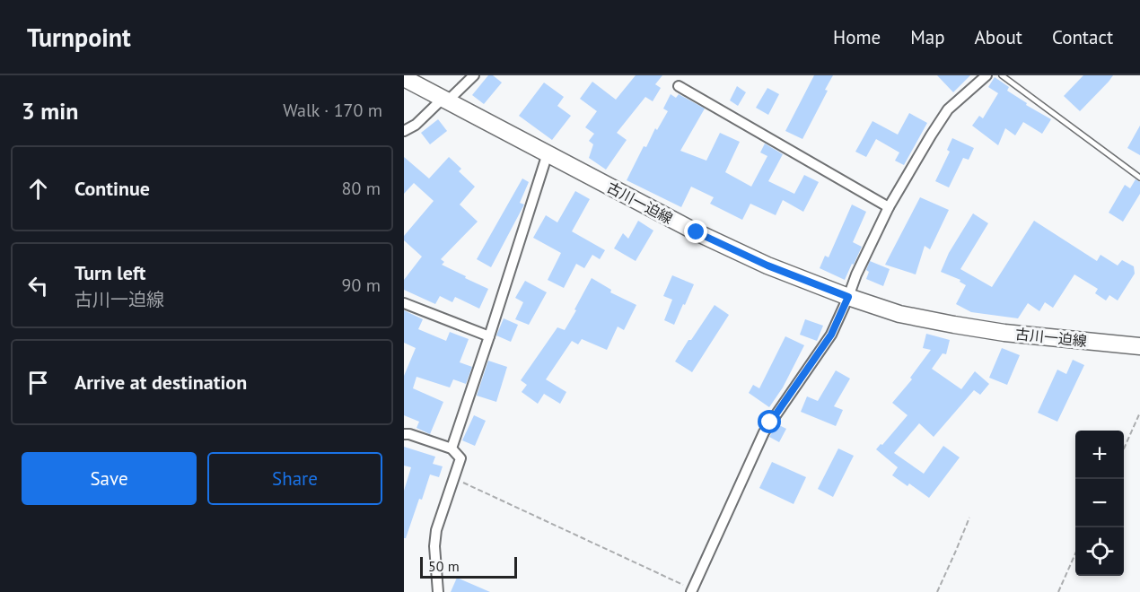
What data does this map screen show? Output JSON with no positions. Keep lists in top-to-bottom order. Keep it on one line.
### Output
{"streets":{"main road":["古川一迫線"]},"scale_bar":"50 m","page":{"header":"Turnpoint","nav":["Home","Map","About","Contact"],"heading":["3 min","Walk · 170 m"],"list":[["Continue","80 m"],["Turn left","古川一迫線","90 m"],"Arrive at destination"],"map_buttons":["+","−"],"buttons":["Save","Share"],"scale":"50 m"}}
